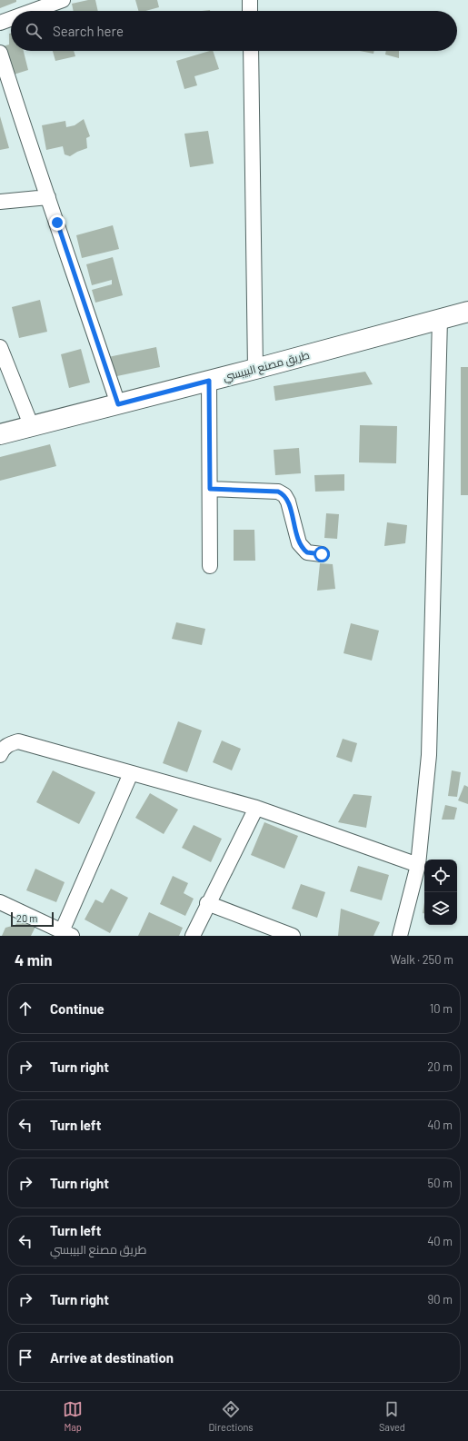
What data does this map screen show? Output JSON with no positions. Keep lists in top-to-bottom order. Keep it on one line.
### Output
{"streets":{"main road":["طريق مصنع البيبسي"]},"scale_bar":"20 m","page":{"search":"Search here","scale":"20 m","heading":["4 min","Walk · 250 m"],"list":[["Continue","10 m"],["Turn right","20 m"],["Turn left","40 m"],["Turn right","50 m"],["Turn left","طريق مصنع البيبسي","40 m"],["Turn right","90 m"],"Arrive at destination"],"nav":["Map","Directions","Saved"]}}
